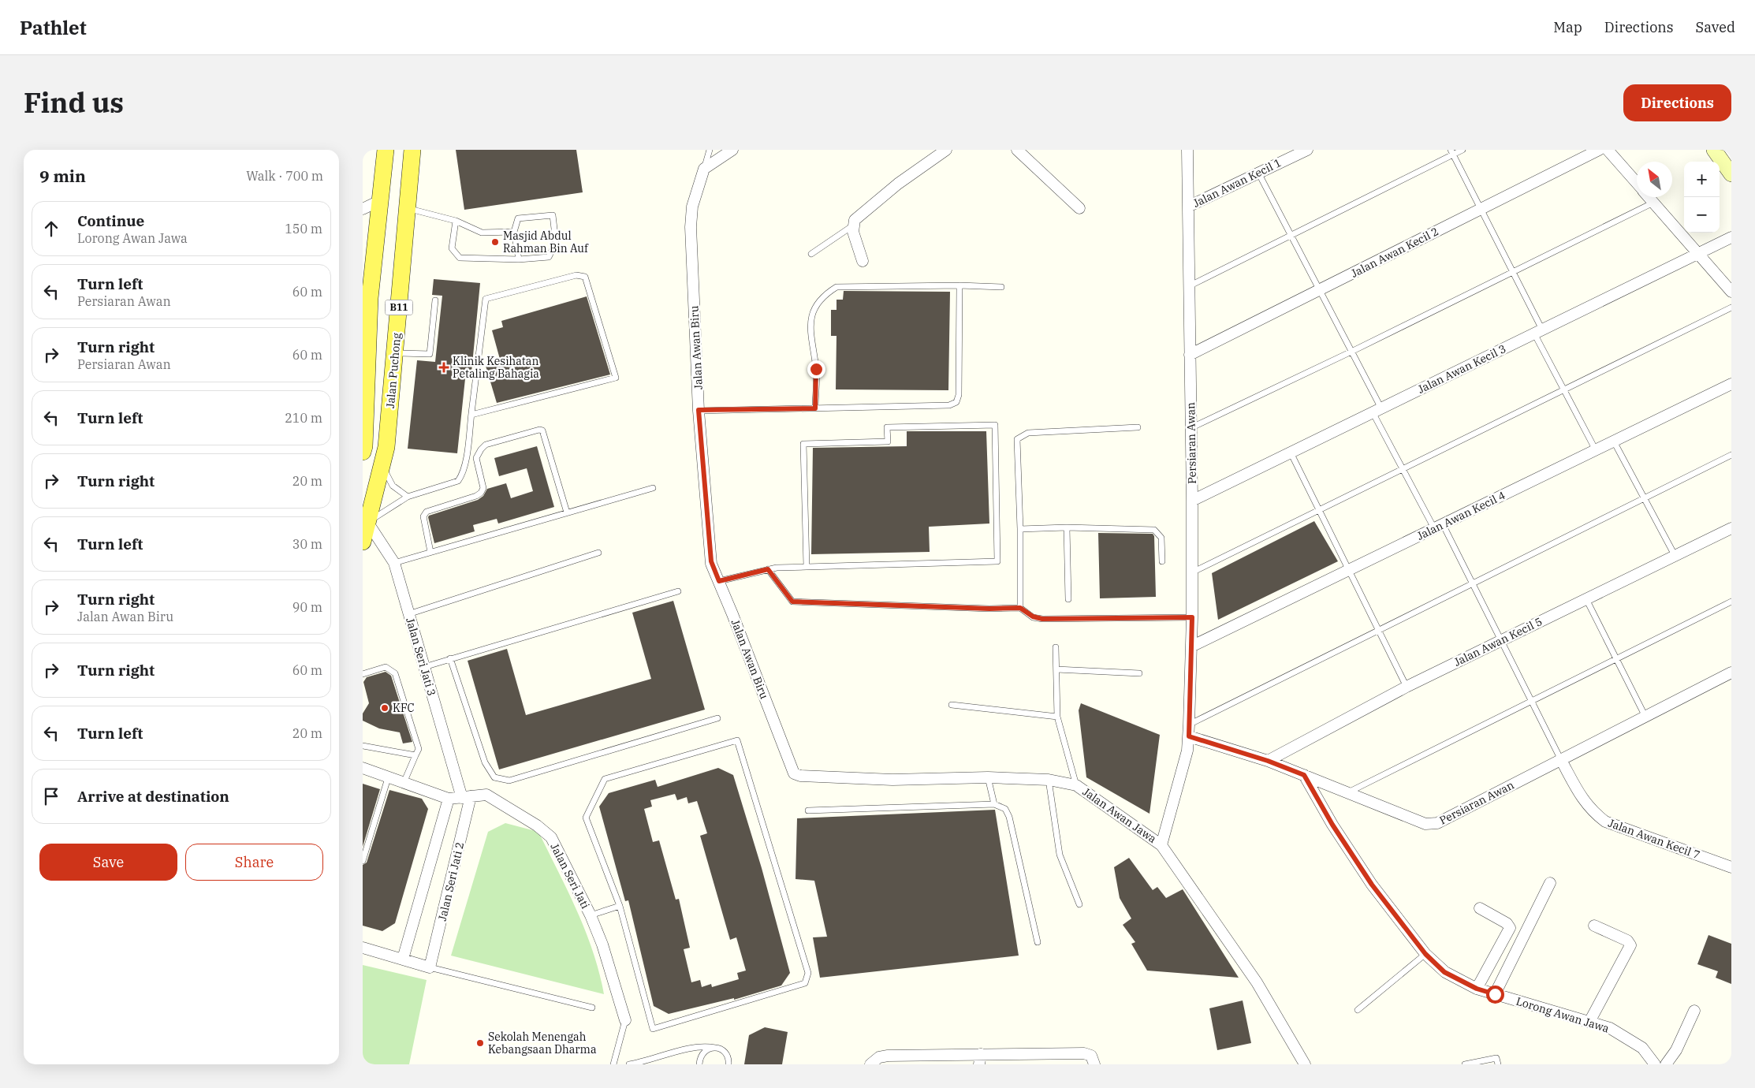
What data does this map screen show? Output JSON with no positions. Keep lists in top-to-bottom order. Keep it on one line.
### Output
{"streets":{"main road":["B11","Jalan Puchong"],"street":["Jalan Awan Kecil 1","Jalan Awan Kecil 2","Jalan Awan Biru","Jalan Awan Kecil 3","Persiaran Awan","Jalan Awan Kecil 4","Jalan Awan Kecil 5","Jalan Seri Jati 3","Jalan Awan Jawa","Jalan Awan Kecil 7","Jalan Seri Jati","Jalan Seri Jati 2","Lorong Awan Jawa"]},"crossings":[["Jalan Awan Kecil 1","Persiaran Awan"],["Jalan Awan Kecil 2","Persiaran Awan"],["Jalan Awan Biru","Jalan Awan Jawa"],["Jalan Awan Kecil 3","Persiaran Awan"],["Jalan Puchong","Jalan Seri Jati 3"],["Persiaran Awan","Jalan Awan Kecil 4"],["Persiaran Awan","Jalan Awan Kecil 5"],["Persiaran Awan","Jalan Awan Jawa"],["Persiaran Awan","Jalan Awan Kecil 7"],["Persiaran Awan","Lorong Awan Jawa"],["Jalan Seri Jati 3","Jalan Seri Jati"],["Jalan Seri Jati 3","Jalan Seri Jati 2"],["Jalan Seri Jati","Jalan Seri Jati 2"]],"places":{"other":["Masjid Abdul Rahman Bin Auf","KFC","Sekolah Menengah Kebangsaan Dharma"],"health":["Klinik Kesihatan Petaling Bahagia"]},"north":"top left","page":{"header":"Pathlet","nav":["Map","Directions","Saved"],"title":"Find us","buttons":["Directions",["Save","Share"]],"heading":["9 min","Walk · 700 m"],"map_buttons":["+","−"],"list":[["Continue","Lorong Awan Jawa","150 m"],["Turn left","Persiaran Awan","60 m"],["Turn right","Persiaran Awan","60 m"],["Turn left","210 m"],["Turn right","20 m"],["Turn left","30 m"],["Turn right","Jalan Awan Biru","90 m"],["Turn right","60 m"],["Turn left","20 m"],"Arrive at destination"]}}
